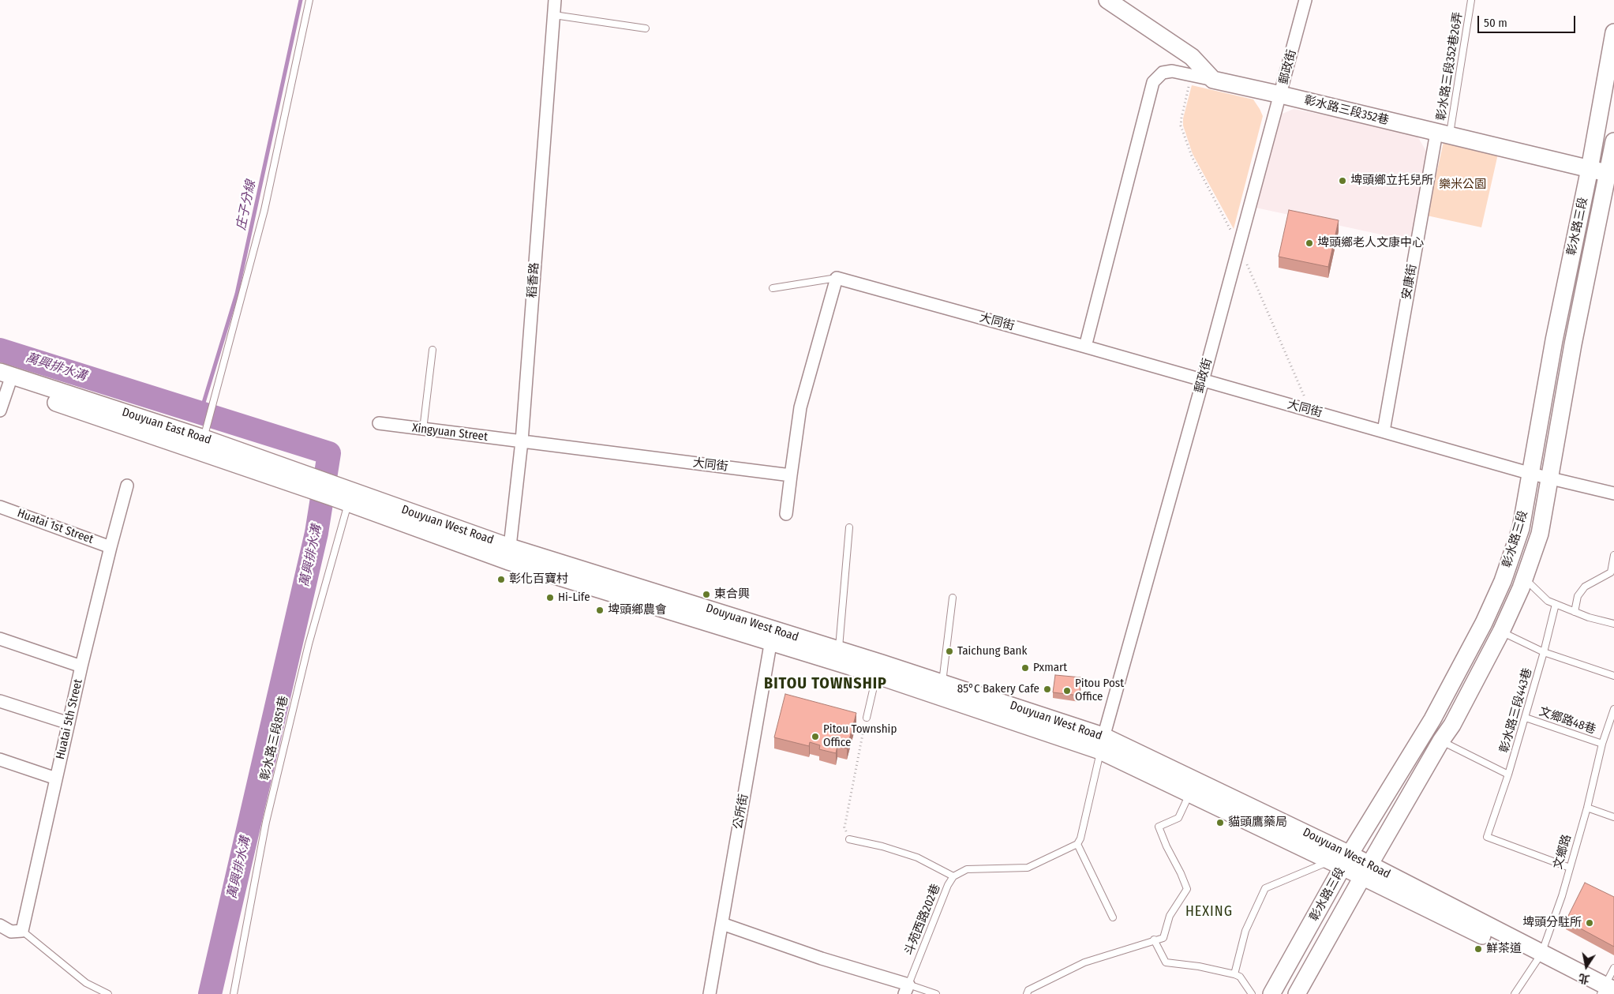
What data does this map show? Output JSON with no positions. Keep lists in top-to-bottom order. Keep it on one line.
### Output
{"streets":{"main road":["彰水路三段352巷","彰水路三段","Douyuan East Road","Douyuan West Road"],"street":["郵政街","稻香路","安康街","大同街","Xingyuan Street","Huatai 1st Street","Huatai 5th Street","公所街"],"lane":["彰水路三段352巷26弄","彰水路三段443巷","文鄉路48巷","彰水路三段851巷","文鄉路","斗苑西路202巷"]},"crossings":[["彰水路三段352巷26弄","彰水路三段352巷"],["彰水路三段352巷26弄","安康街"],["郵政街","彰水路三段352巷"],["郵政街","大同街"],["郵政街","Douyuan West Road"],["彰水路三段352巷","彰水路三段"],["彰水路三段352巷","安康街"],["彰水路三段","大同街"],["彰水路三段","Douyuan West Road"],["稻香路","大同街"],["稻香路","Xingyuan Street"],["稻香路","Douyuan West Road"],["安康街","大同街"],["大同街","Xingyuan Street"],["Douyuan East Road","Douyuan West Road"],["Douyuan West Road","彰水路三段851巷"],["Douyuan West Road","公所街"],["Douyuan West Road","文鄉路"],["Huatai 1st Street","Huatai 5th Street"],["彰水路三段443巷","文鄉路48巷"],["彰水路三段443巷","文鄉路"],["文鄉路48巷","文鄉路"]],"districts":["BITOU TOWNSHIP","HEXING"],"water":["庄子分線","萬興排水溝"],"parks":["樂米公園"],"places":["埤頭鄉立托兒所","埤頭鄉老人文康中心","彰化百寶村","東合興","Hi-Life","埤頭鄉農會","Taichung Bank","Pxmart","85°C Bakery Cafe","Pitou Post Office","Pitou Township Office","貓頭鷹藥局","埤頭分駐所","鮮茶道"],"scale_bar":"50 m","north":"bottom"}
